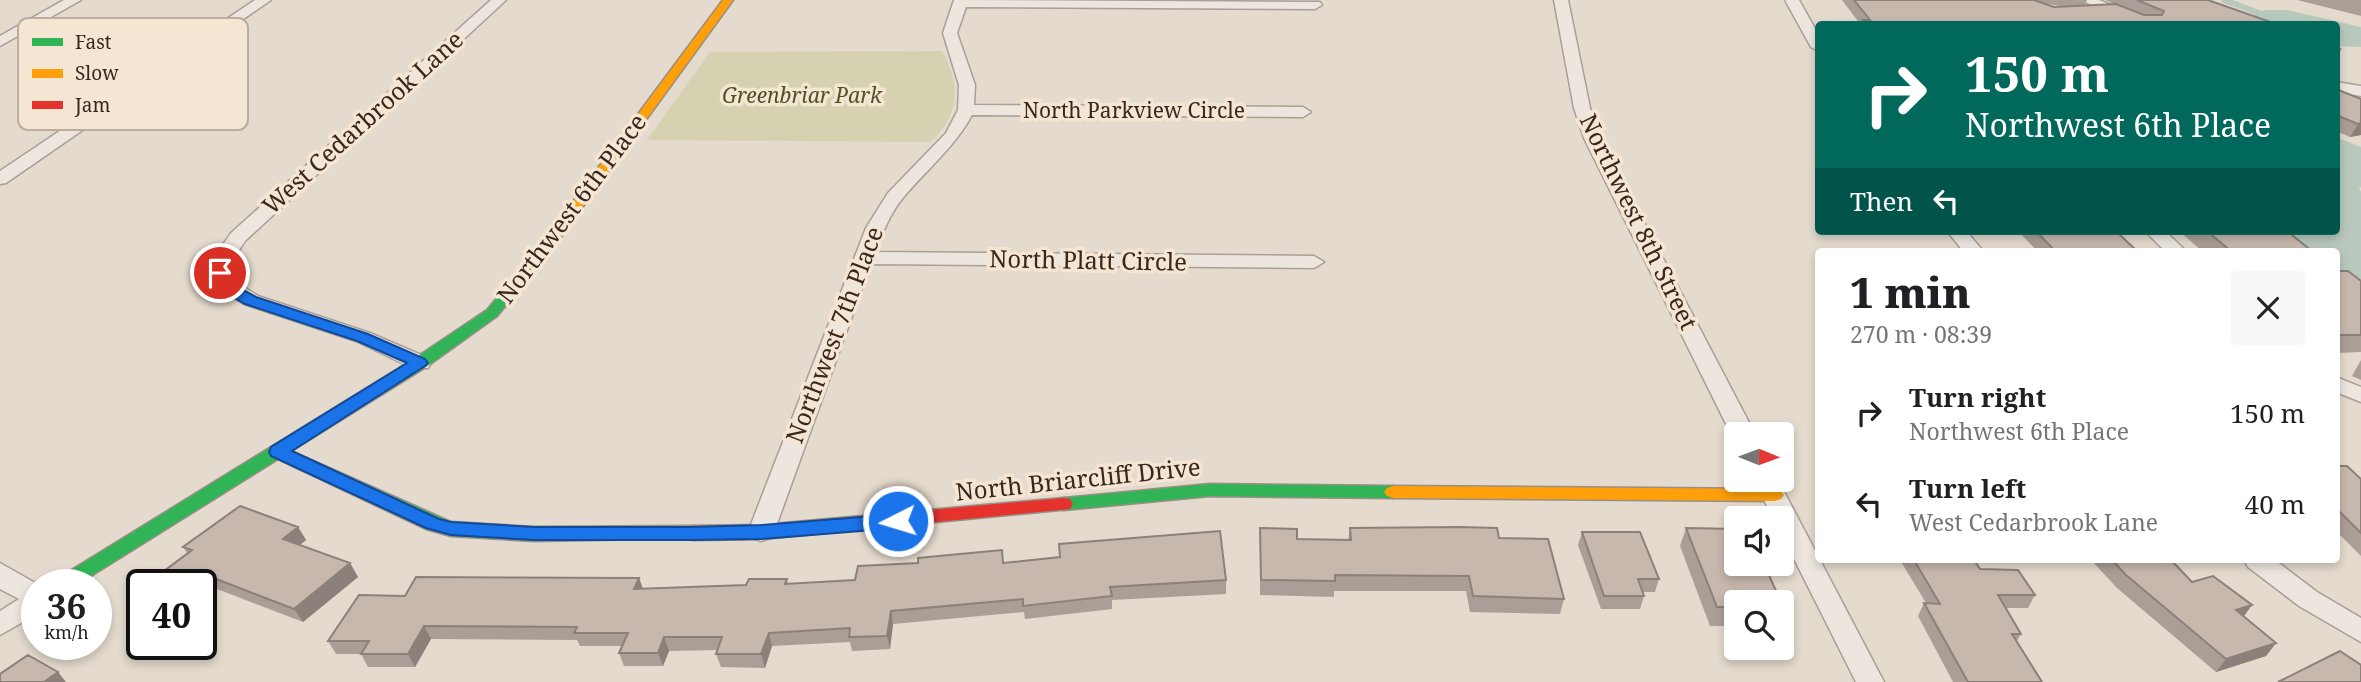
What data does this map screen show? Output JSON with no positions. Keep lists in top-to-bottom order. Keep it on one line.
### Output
{"streets":{"street":["North Parkview Circle","West Cedarbrook Lane","Northwest 6th Place","Northwest 8th Street","North Platt Circle","Northwest 7th Place","North Briarcliff Drive"]},"crossings":[["North Parkview Circle","Northwest 7th Place"],["West Cedarbrook Lane","Northwest 6th Place"],["Northwest 6th Place","North Briarcliff Drive"],["North Platt Circle","Northwest 7th Place"],["Northwest 7th Place","North Briarcliff Drive"]],"parks":["Greenbriar Park"],"legend":["Fast","Slow","Jam"],"north":"right","page":{"turn":["150 m","Northwest 6th Place"],"then":"Then","heading":["1 min","270 m · 08:39"],"list":[{"name":"Turn right","note":"Northwest 6th Place","value":"150 m"},{"name":"Turn left","note":"West Cedarbrook Lane","value":"40 m"}],"speed":"36 km/h","limit":"40"}}
